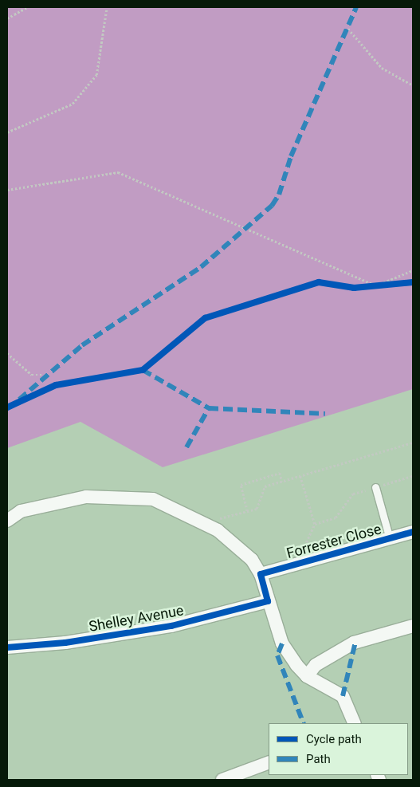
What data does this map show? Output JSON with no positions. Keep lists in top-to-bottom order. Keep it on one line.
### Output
{"streets":{"street":["Forrester Close","Shelley Avenue"]},"legend":["Cycle path","Path"]}
